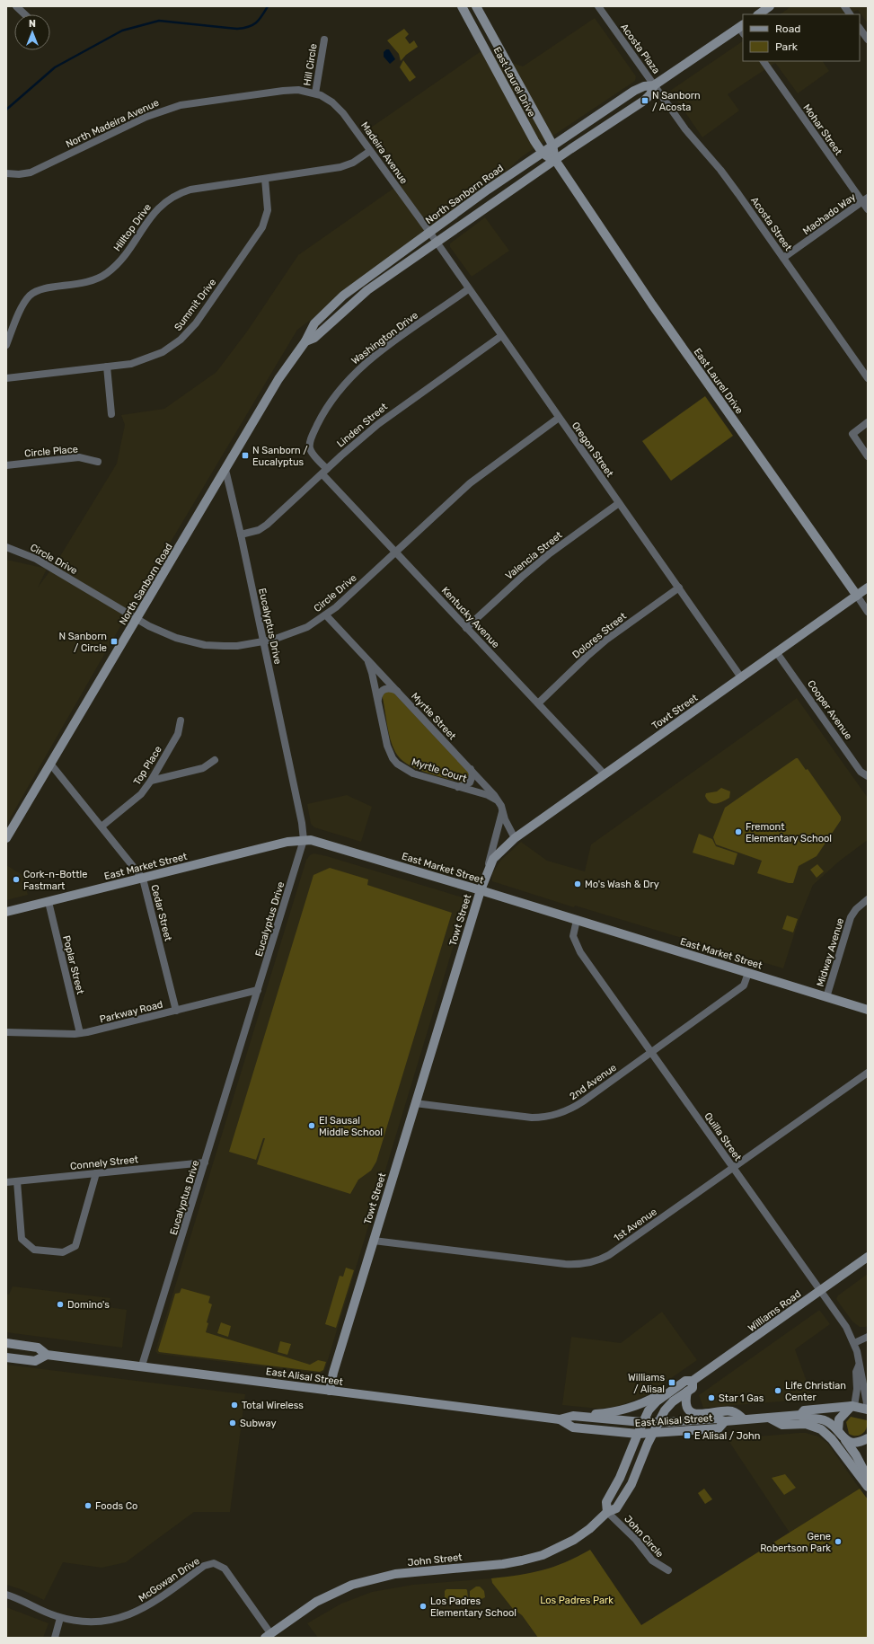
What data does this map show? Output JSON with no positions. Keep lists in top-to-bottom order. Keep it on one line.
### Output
{"streets":{"main road":["East Laurel Drive","North Sanborn Road","Towt Street","East Market Street","Williams Road","East Alisal Street","John Street"],"street":["Acosta Plaza","Hill Circle","North Madeira Avenue","Mohar Street","Madeira Avenue","Machado Way","Acosta Street","Hilltop Drive","Summit Drive","Washington Drive","Linden Street","Oregon Street","Circle Place","Valencia Street","Circle Drive","Kentucky Avenue","Eucalyptus Drive","Dolores Street","Cooper Avenue","Myrtle Street","Top Place","Myrtle Court","Cedar Street","Midway Avenue","Poplar Street","Parkway Road","2nd Avenue","Quilla Street","Connely Street","1st Avenue","John Circle","McGowan Drive"]},"crossings":[["Acosta Plaza","North Sanborn Road"],["Acosta Plaza","Acosta Street"],["Hill Circle","North Madeira Avenue"],["Hill Circle","Madeira Avenue"],["East Laurel Drive","North Sanborn Road"],["East Laurel Drive","Towt Street"],["North Madeira Avenue","Madeira Avenue"],["Mohar Street","Machado Way"],["Madeira Avenue","North Sanborn Road"],["Madeira Avenue","Hilltop Drive"],["Madeira Avenue","Oregon Street"],["North Sanborn Road","Acosta Street"],["North Sanborn Road","Oregon Street"],["North Sanborn Road","Circle Drive"],["North Sanborn Road","Eucalyptus Drive"],["North Sanborn Road","Cedar Street"],["Machado Way","Acosta Street"],["Hilltop Drive","Summit Drive"],["Washington Drive","Linden Street"],["Washington Drive","Oregon Street"],["Washington Drive","Kentucky Avenue"],["Linden Street","Oregon Street"],["Linden Street","Kentucky Avenue"],["Linden Street","Eucalyptus Drive"],["Oregon Street","Valencia Street"],["Oregon Street","Circle Drive"],["Oregon Street","Dolores Street"],["Oregon Street","Towt Street"],["Valencia Street","Kentucky Avenue"],["Circle Drive","Kentucky Avenue"],["Circle Drive","Eucalyptus Drive"],["Circle Drive","Myrtle Street"],["Kentucky Avenue","Dolores Street"],["Kentucky Avenue","Towt Street"],["Eucalyptus Drive","East Market Street"],["Eucalyptus Drive","Parkway Road"],["Eucalyptus Drive","Connely Street"],["Eucalyptus Drive","East Alisal Street"],["Cooper Avenue","Towt Street"],["Towt Street","Myrtle Street"],["Towt Street","East Market Street"],["Towt Street","2nd Avenue"],["Towt Street","1st Avenue"],["Towt Street","East Alisal Street"],["Myrtle Street","Myrtle Court"],["Top Place","Cedar Street"],["East Market Street","Cedar Street"],["East Market Street","Midway Avenue"],["East Market Street","Poplar Street"],["East Market Street","2nd Avenue"],["East Market Street","Quilla Street"],["Cedar Street","Parkway Road"],["Poplar Street","Parkway Road"],["2nd Avenue","Quilla Street"],["Quilla Street","1st Avenue"],["Quilla Street","Williams Road"],["Quilla Street","East Alisal Street"],["Williams Road","East Alisal Street"],["Williams Road","John Street"],["East Alisal Street","John Street"],["John Circle","John Street"],["John Street","McGowan Drive"]],"parks":["Los Padres Park"],"places":{"transit":["N Sanborn / Acosta","N Sanborn / Eucalyptus","N Sanborn / Circle","Williams / Alisal","E Alisal / John"],"other":["Fremont Elementary School","Cork-n-Bottle Fastmart","Mo's Wash & Dry","El Sausal Middle School","Domino's","Life Christian Center","Star 1 Gas","Total Wireless","Subway","Foods Co","Gene Robertson Park","Los Padres Elementary School"]},"legend":["Road","Park"],"north":"top"}
